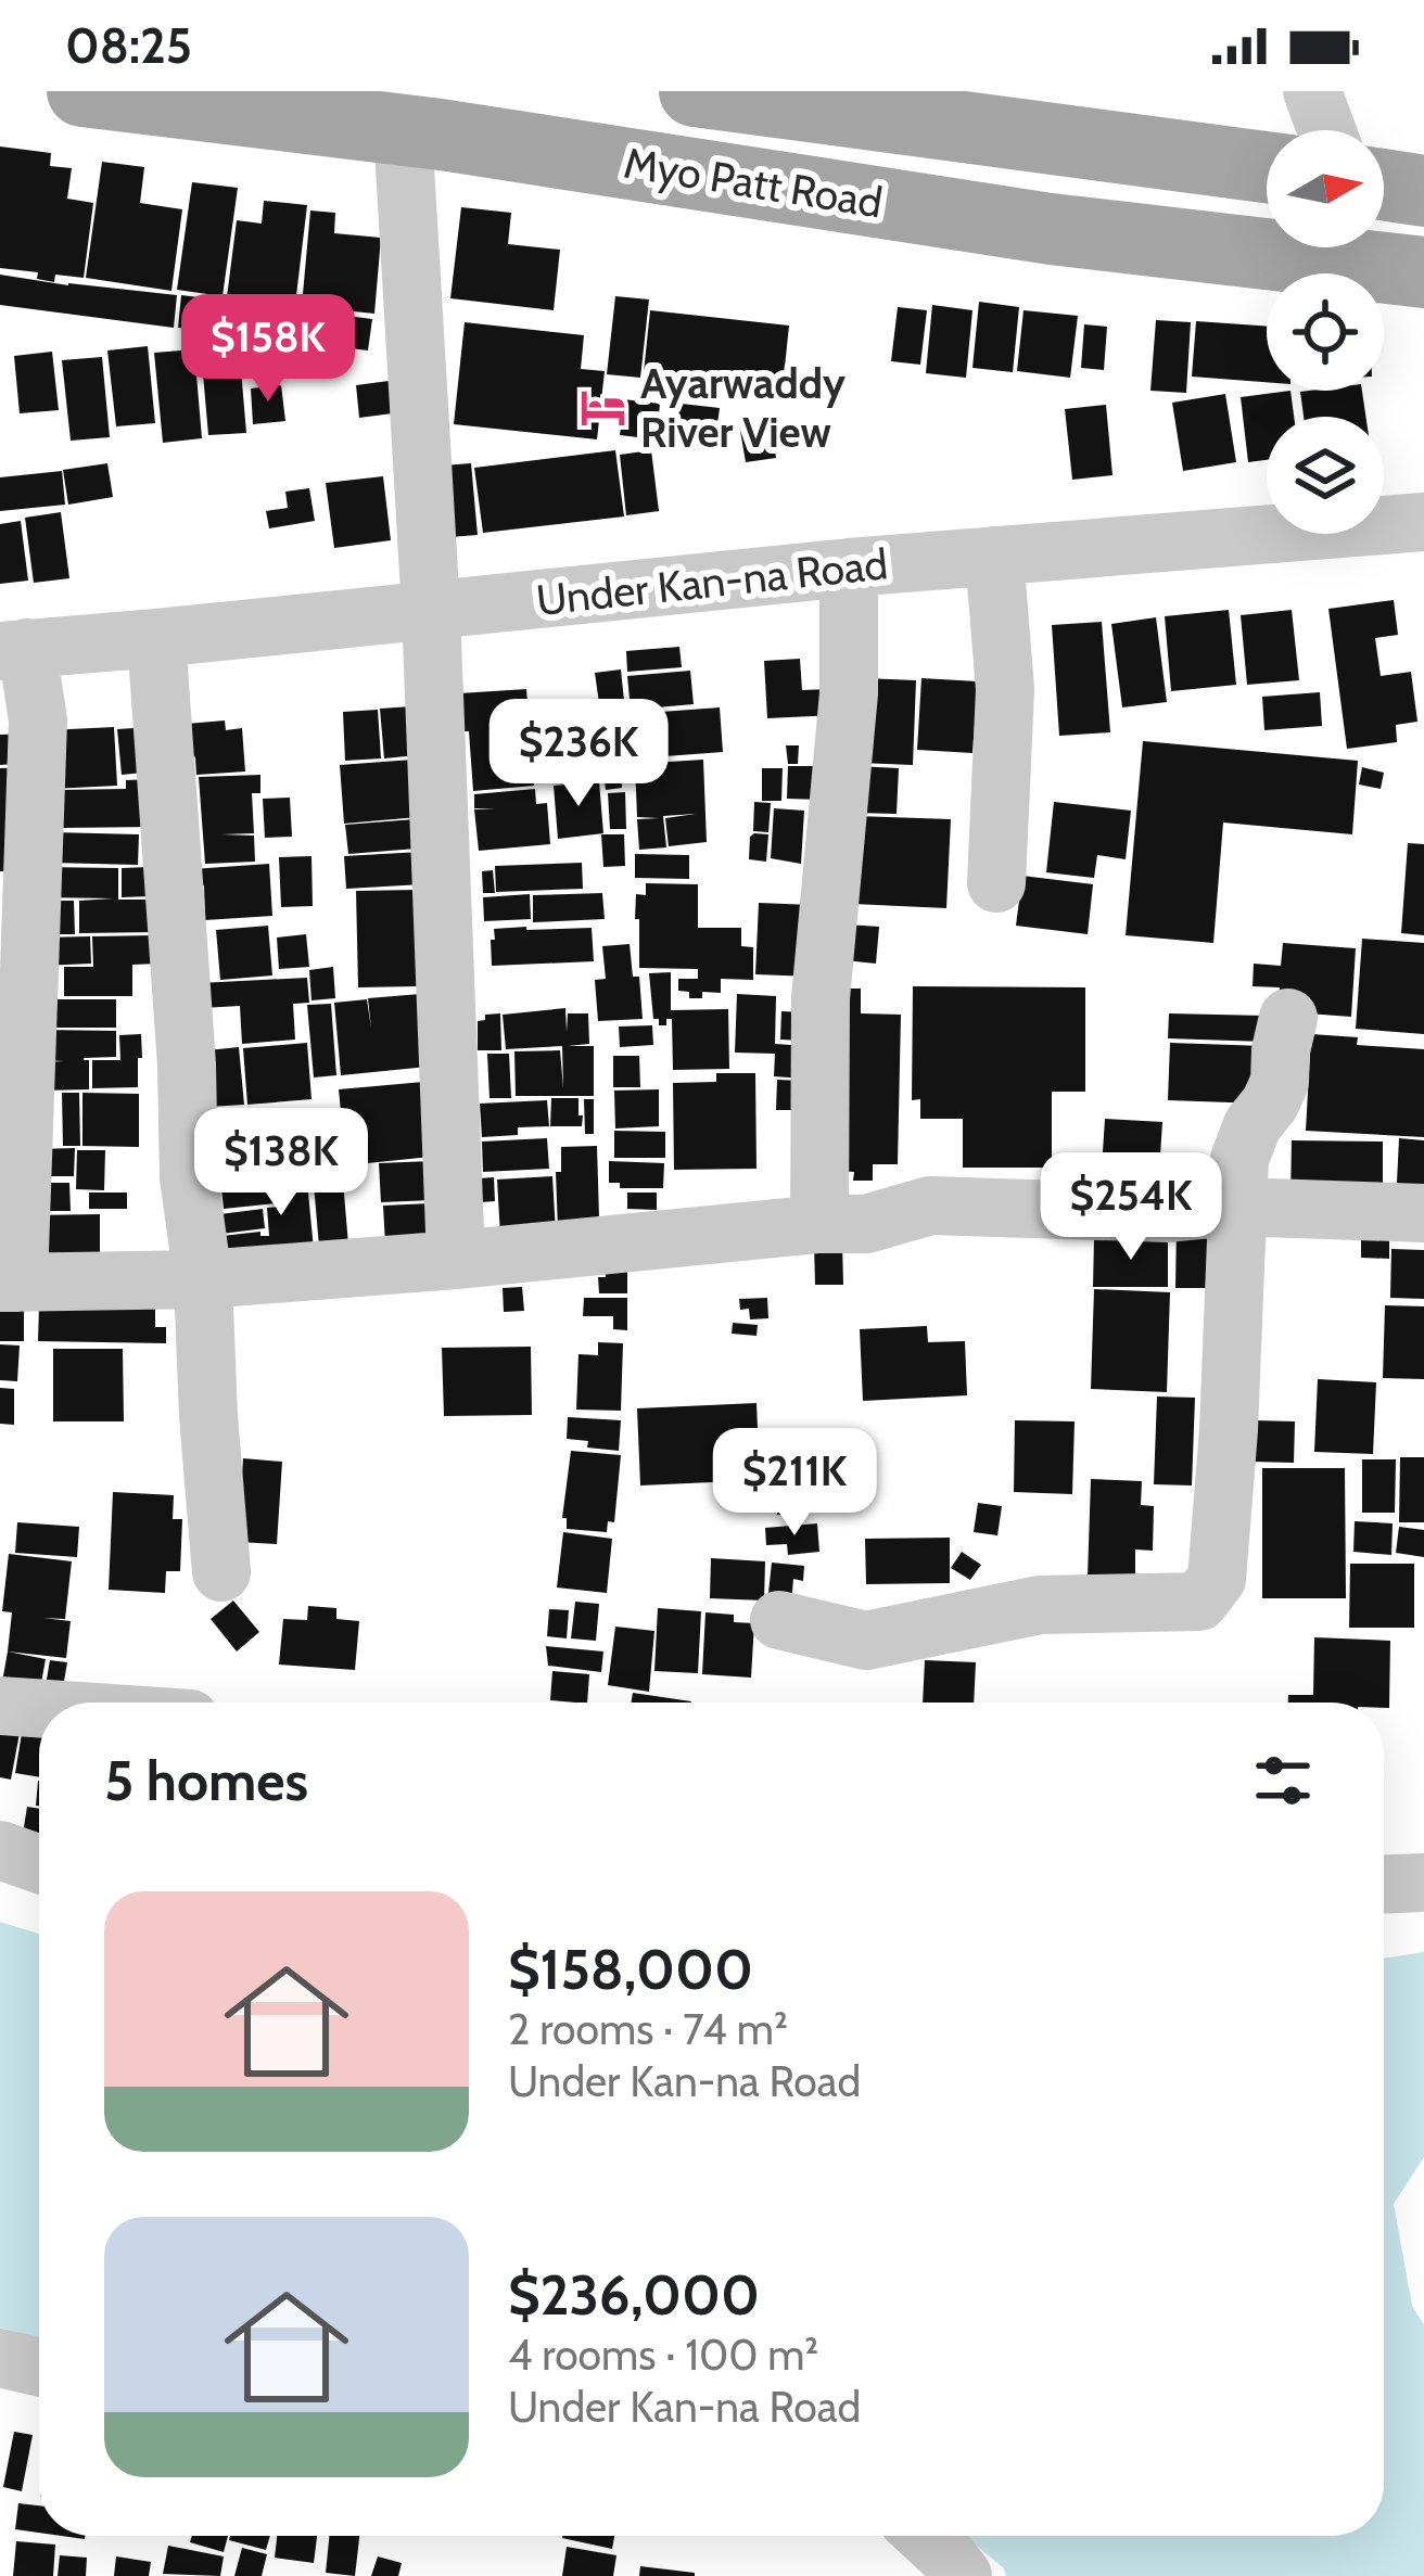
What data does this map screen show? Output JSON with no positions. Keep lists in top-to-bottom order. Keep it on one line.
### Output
{"streets":{"main road":["Myo Patt Road"],"street":["Under Kan-na Road"]},"places":{"hotel":["Ayarwaddy River View"]},"north":"right","page":{"status":"08:25","price":["$158K","$236K","$138K","$254K","$211K"],"heading":"5 homes","list":[{"name":"$158,000","note":"2 rooms · 74 m² · Under Kan-na Road"},{"name":"$236,000","note":"4 rooms · 100 m² · Under Kan-na Road"}]}}
